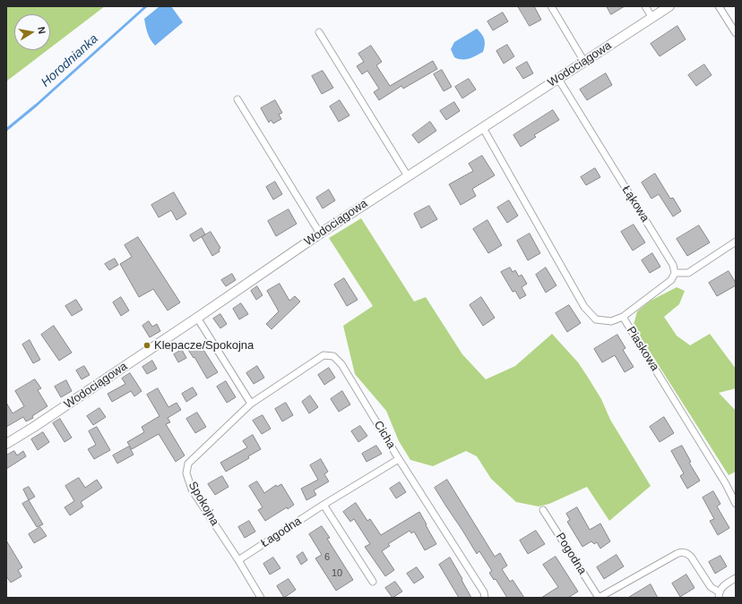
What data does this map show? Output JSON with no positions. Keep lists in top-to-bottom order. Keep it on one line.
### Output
{"streets":{"street":["Wodociągowa","Łąkowa","Piaskowa","Cicha","Spokojna","Łagodna","Pogodna"]},"crossings":[["Wodociągowa","Łąkowa"],["Wodociągowa","Piaskowa"],["Cicha","Spokojna"],["Cicha","Łagodna"],["Spokojna","Łagodna"]],"water":["Horodnianka"],"places":["Klepacze/Spokojna"],"house_numbers":["6","10"],"north":"right"}
